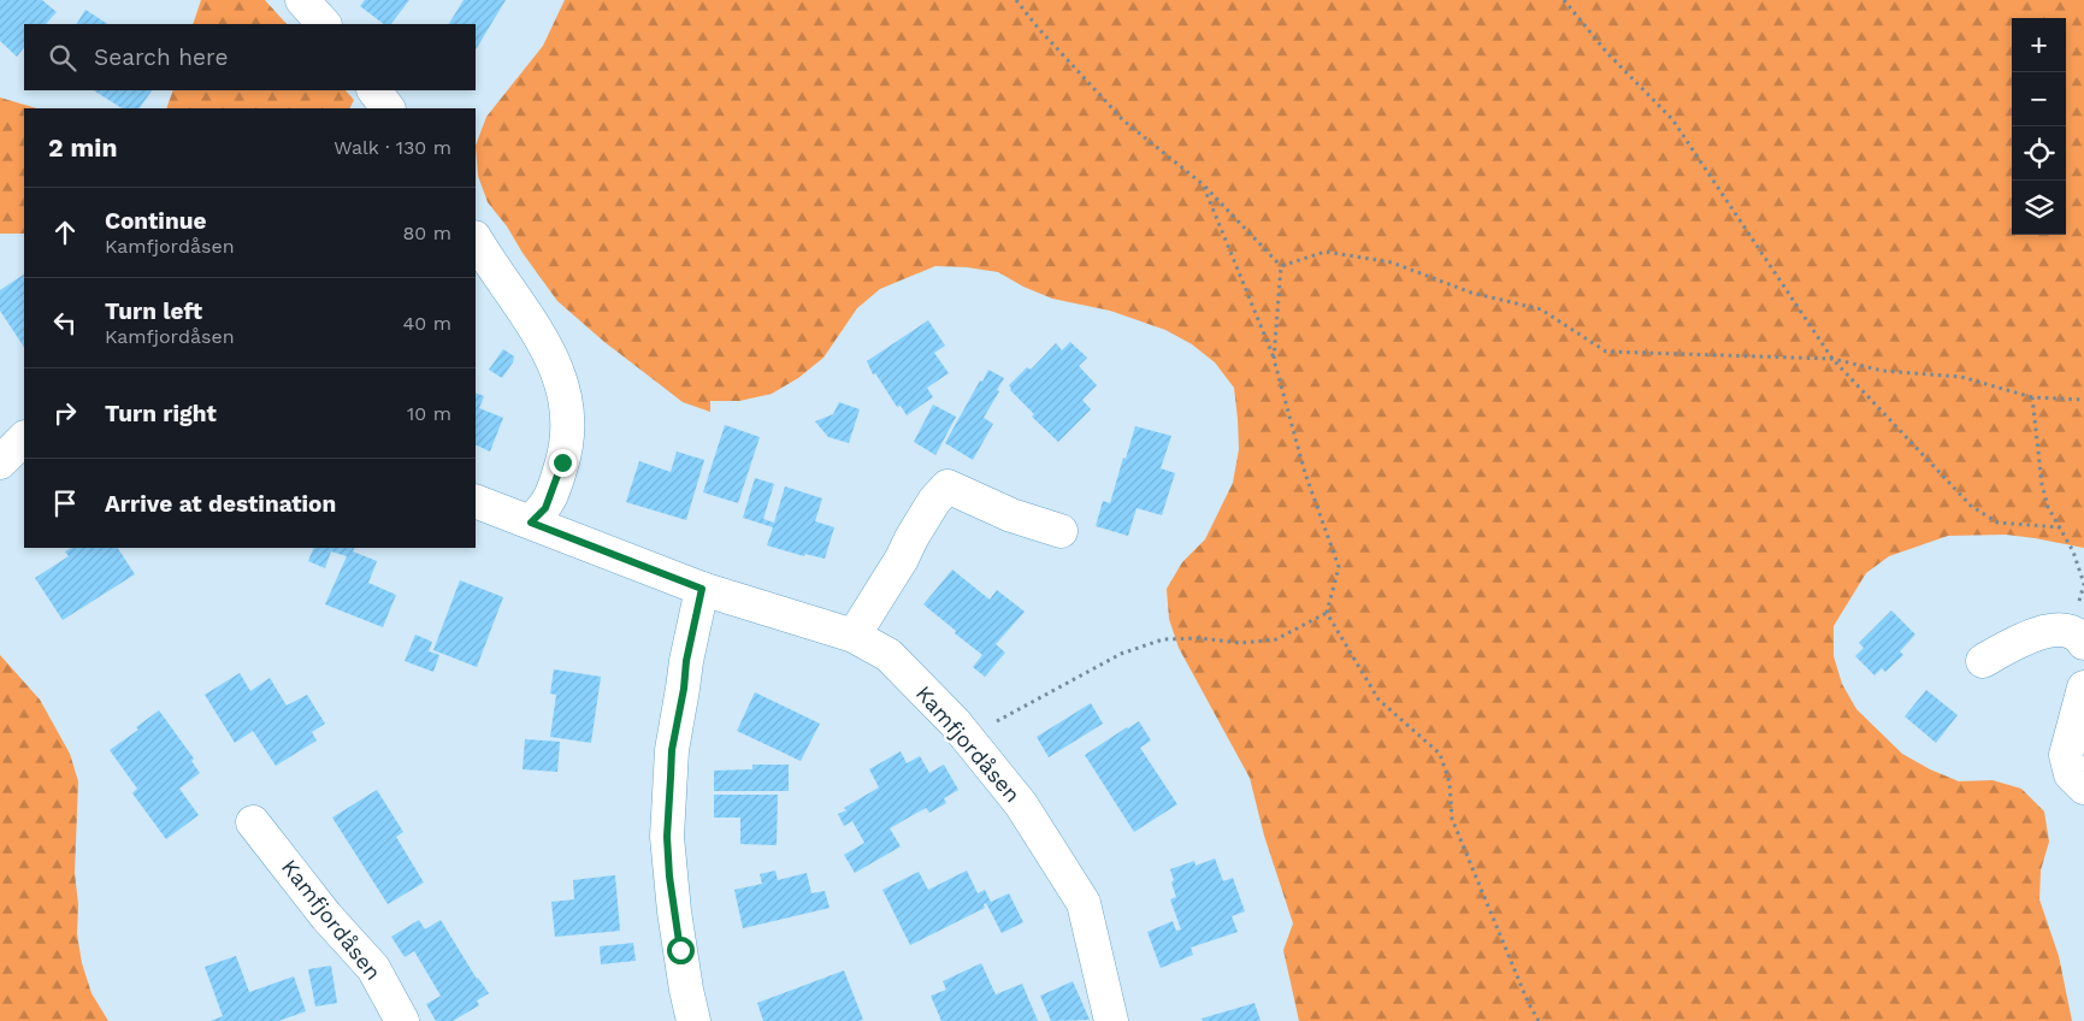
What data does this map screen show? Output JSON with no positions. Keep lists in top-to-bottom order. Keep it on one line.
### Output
{"streets":{"street":["Kamfjordåsen"]},"page":{"map_buttons":["+","−"],"search":"Search here","heading":["2 min","Walk · 130 m"],"list":[["Continue","Kamfjordåsen","80 m"],["Turn left","Kamfjordåsen","40 m"],["Turn right","10 m"],"Arrive at destination"]}}
